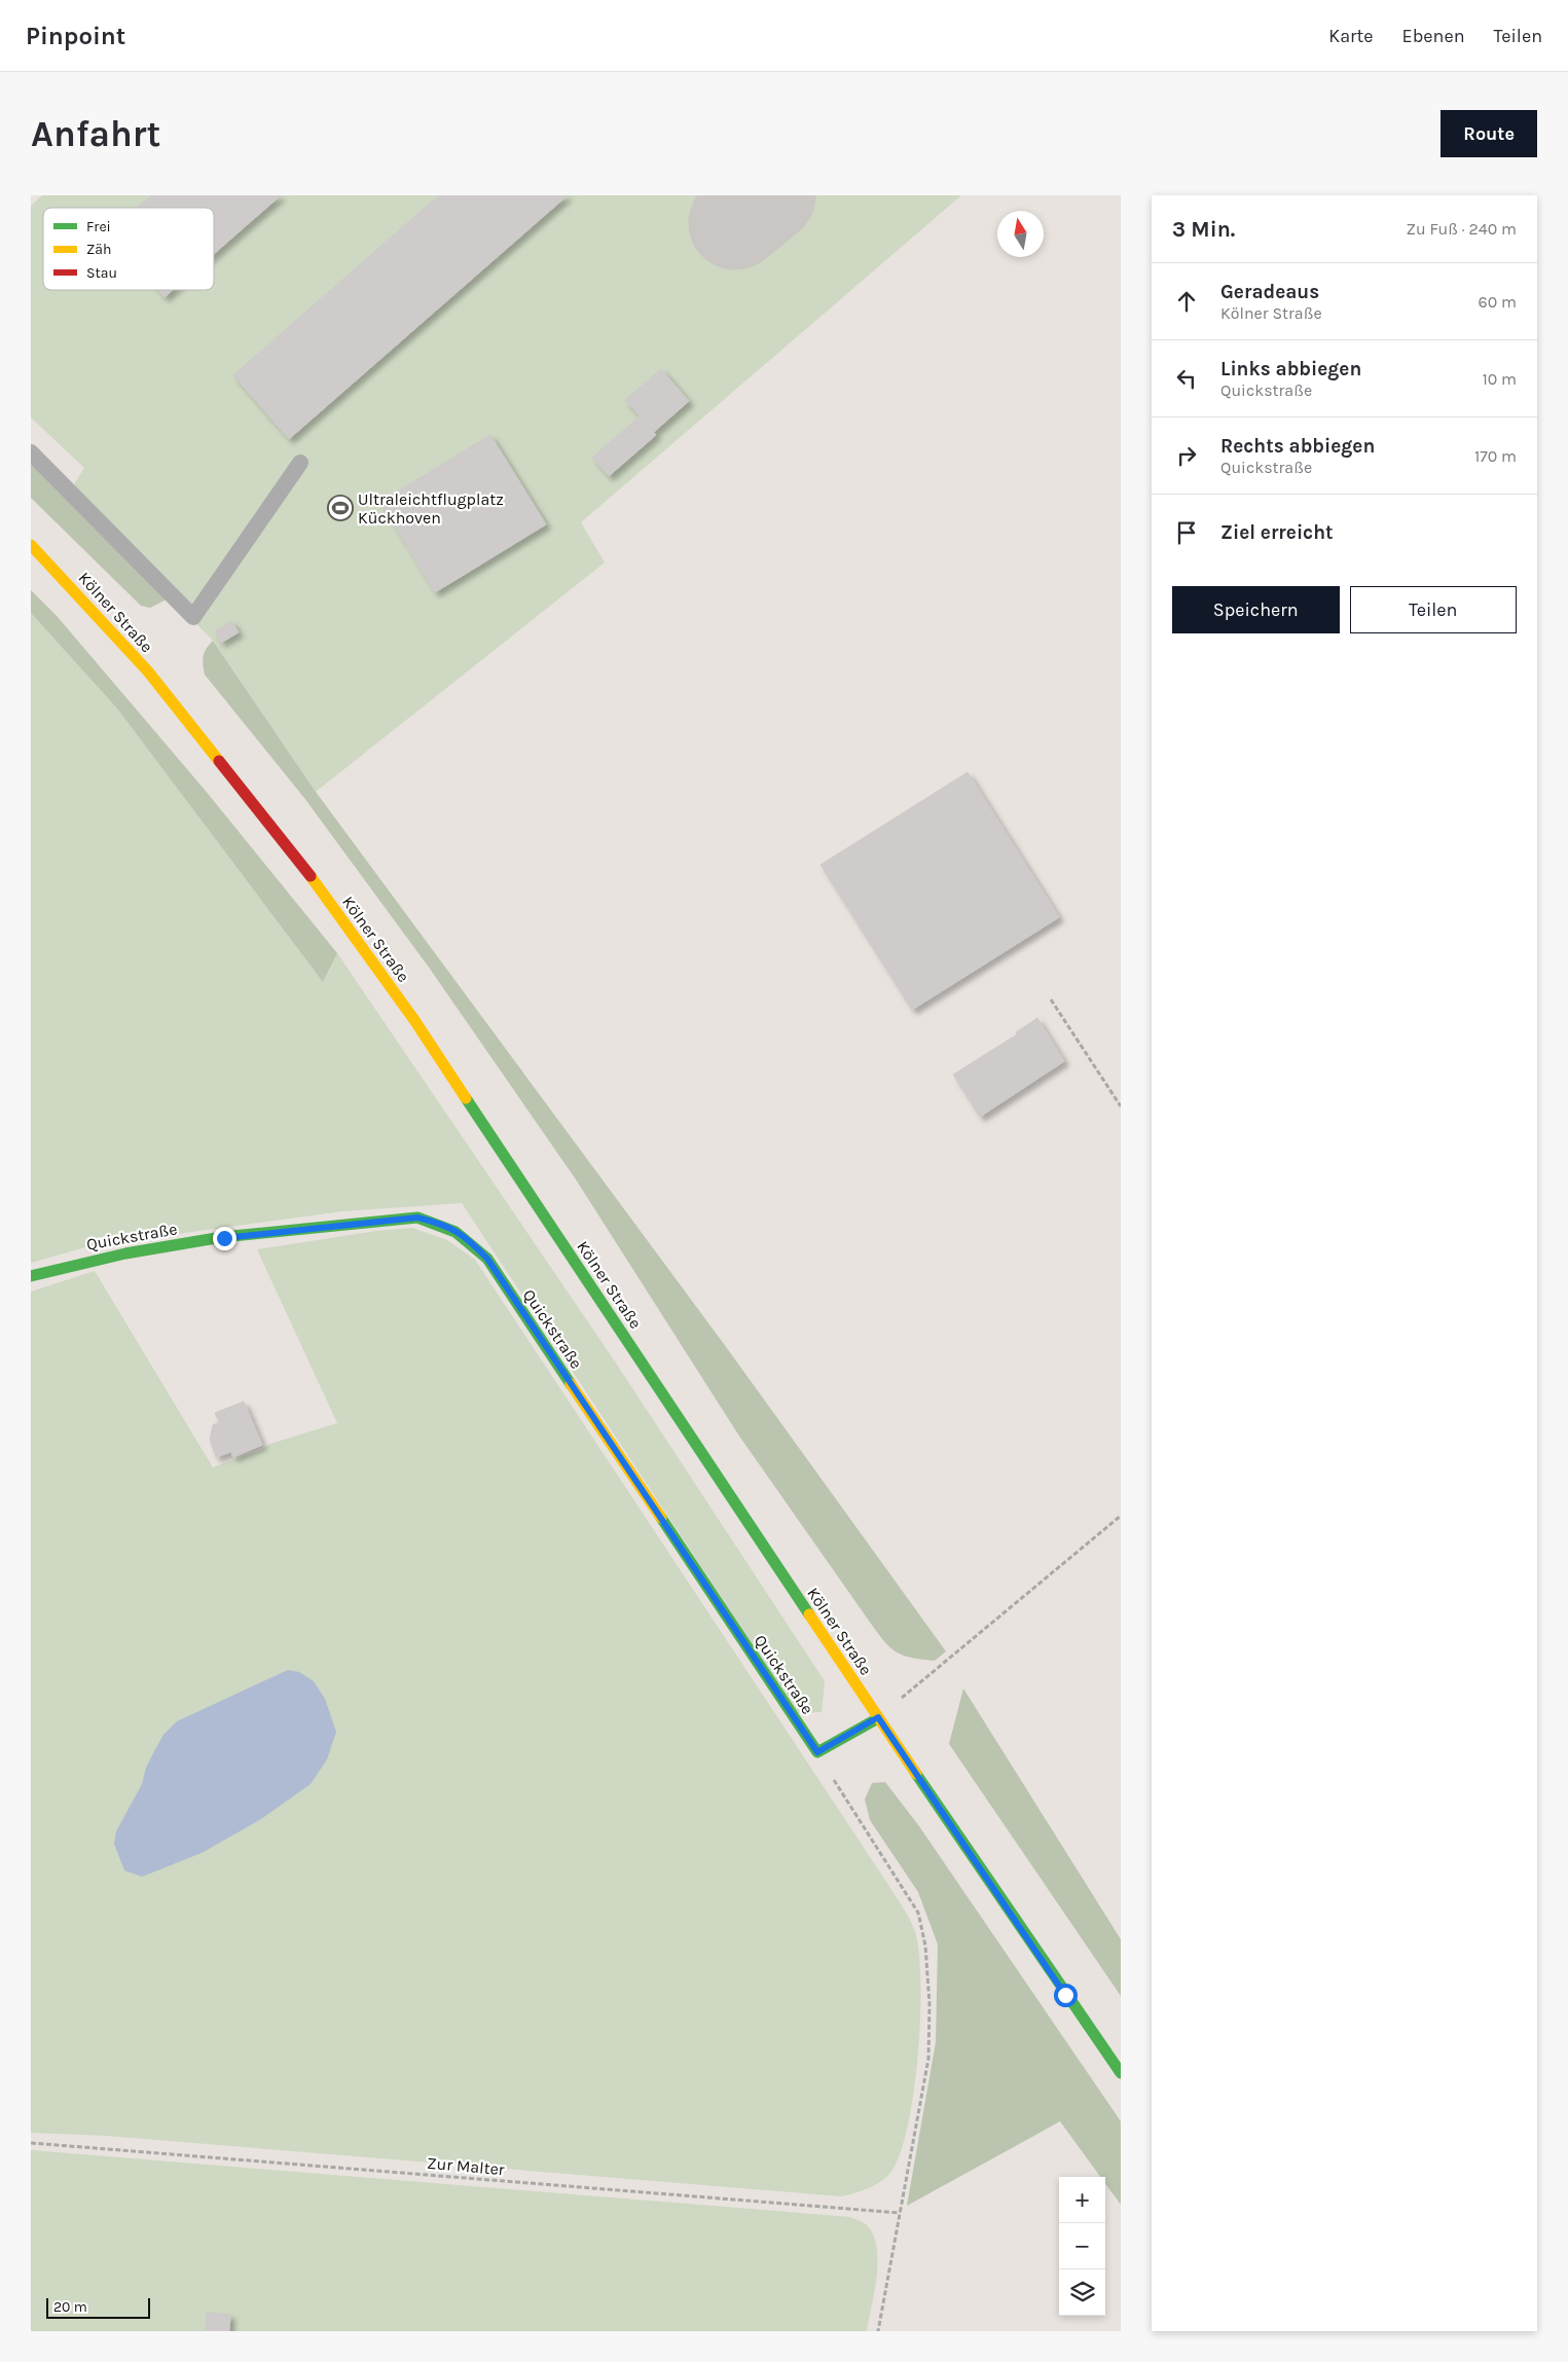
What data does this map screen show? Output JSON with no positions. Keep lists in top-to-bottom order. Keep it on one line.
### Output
{"streets":{"main road":["Kölner Straße","Quickstraße"],"path":["Zur Malter"]},"places":{"sports":["Ultraleichtflugplatz Kückhoven"]},"legend":["Frei","Zäh","Stau"],"scale_bar":"20 m","north":"top","page":{"header":"Pinpoint","nav":["Karte","Ebenen","Teilen"],"buttons":["Route",["Speichern","Teilen"]],"title":"Anfahrt","heading":["3 Min.","Zu Fuß · 240 m"],"list":[["Geradeaus","Kölner Straße","60 m"],["Links abbiegen","Quickstraße","10 m"],["Rechts abbiegen","Quickstraße","170 m"],"Ziel erreicht"],"map_buttons":["+","−"],"scale":"20 m"}}
